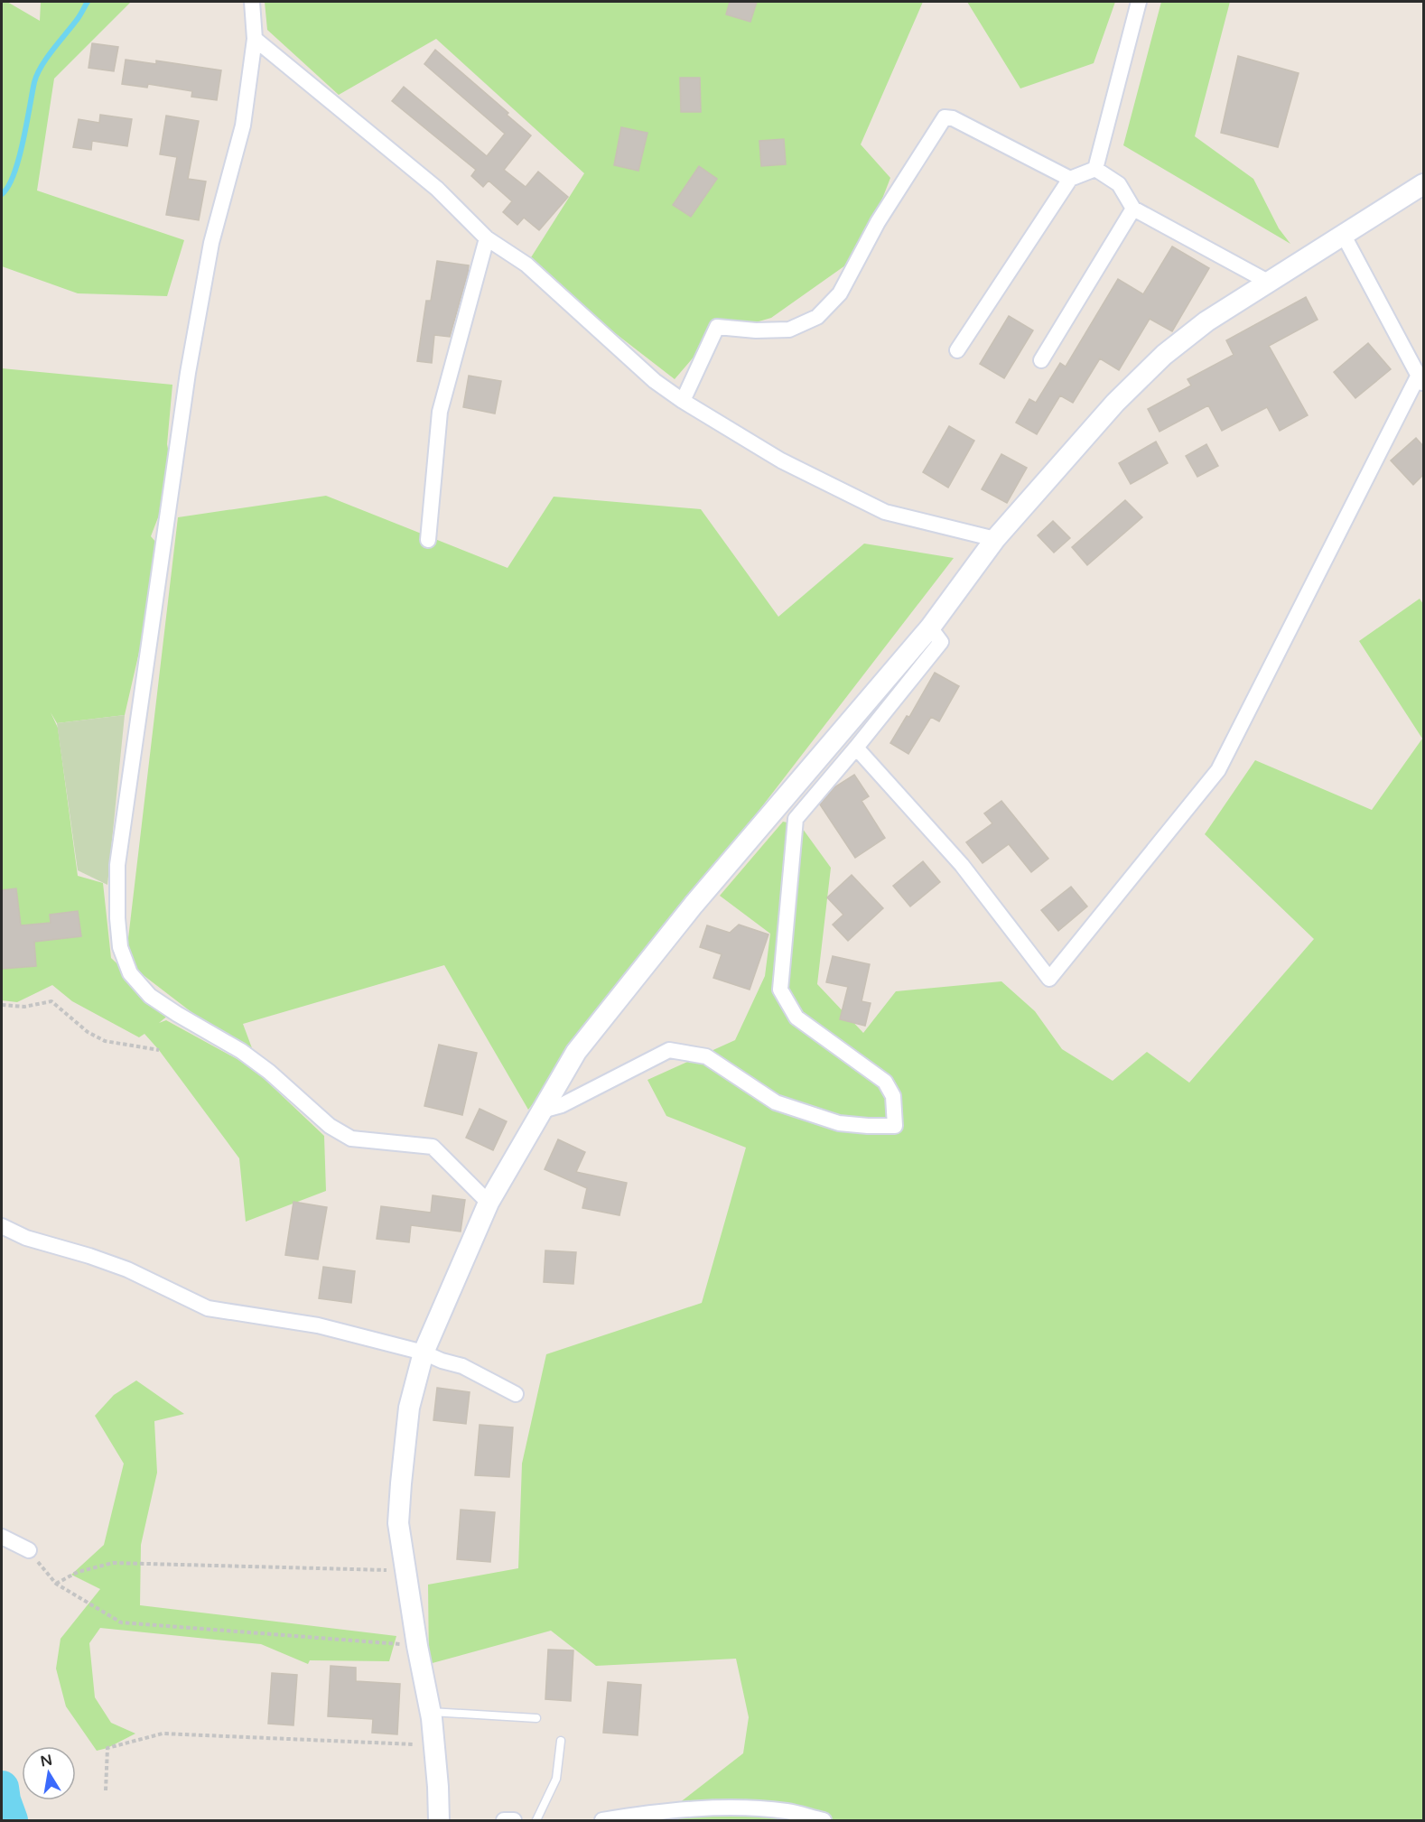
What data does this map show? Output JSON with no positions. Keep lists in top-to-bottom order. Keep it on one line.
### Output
{"north":"top"}
